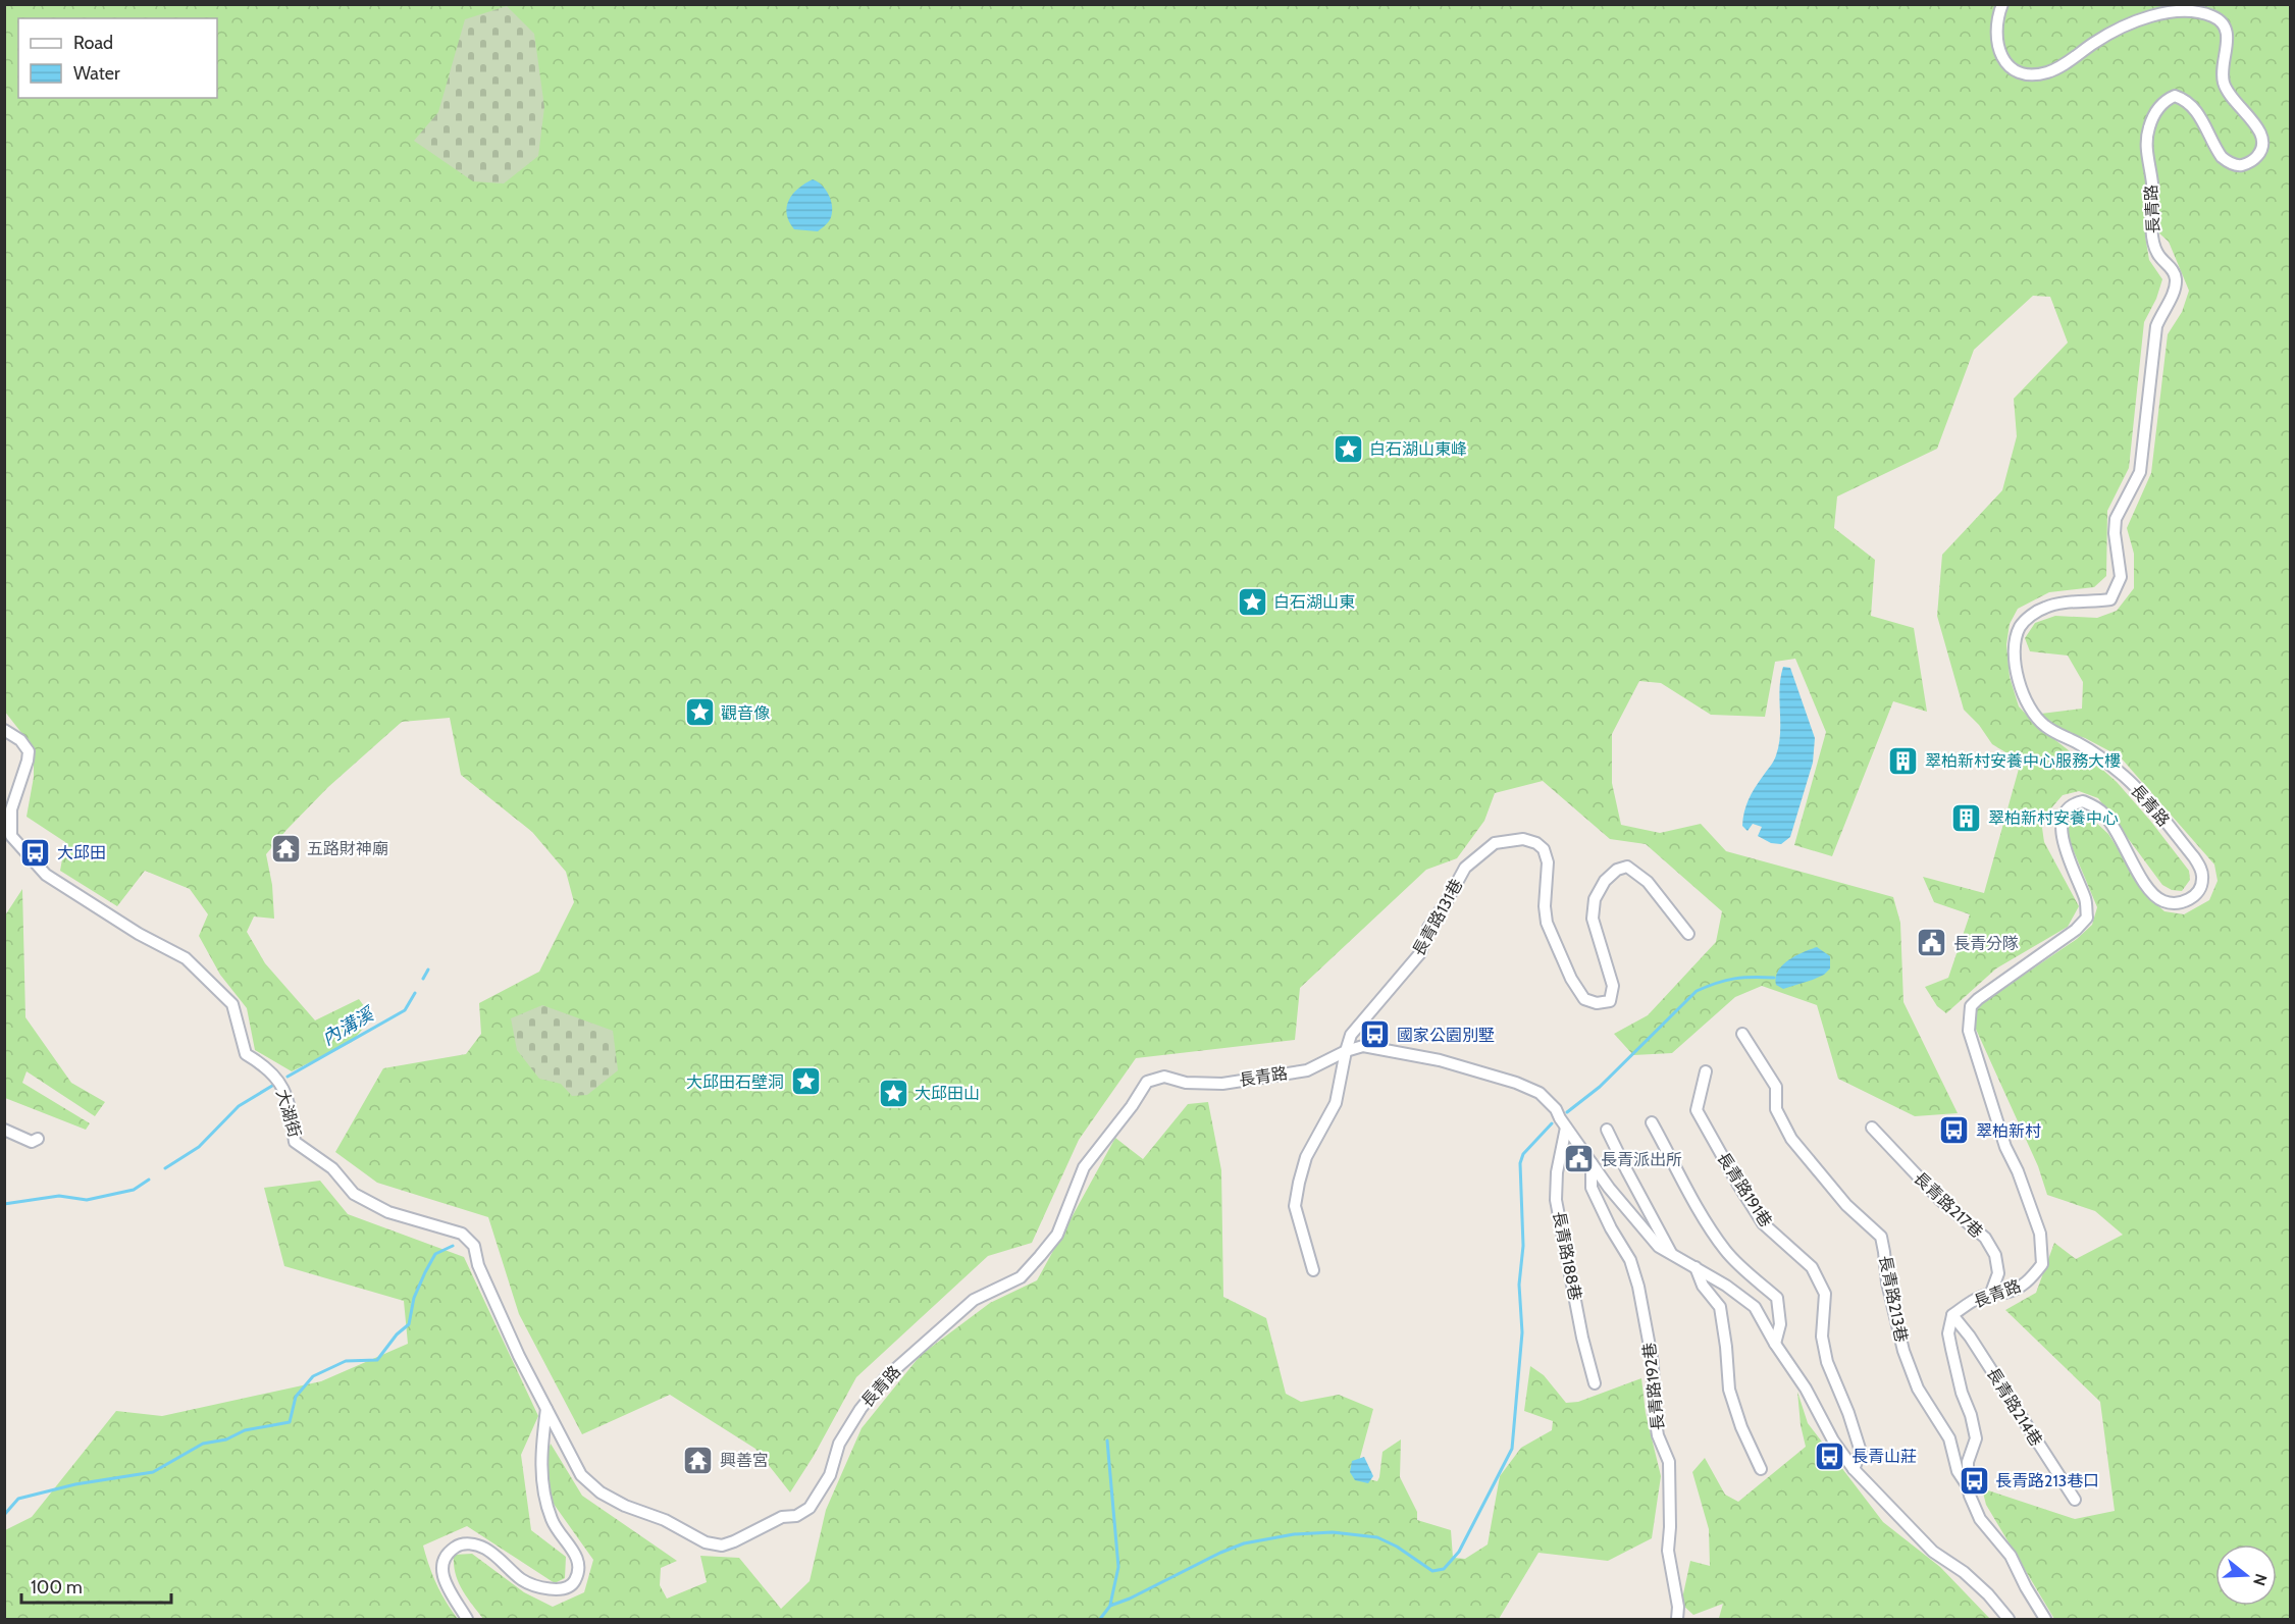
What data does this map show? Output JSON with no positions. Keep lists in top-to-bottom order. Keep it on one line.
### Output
{"streets":{"street":["長青路","長青路131巷","大湖街","長青路191巷","長青路217巷","長青路188巷","長青路213巷","長青路192巷","長青路214巷"]},"crossings":[["長青路","長青路131巷"],["長青路","大湖街"],["長青路","長青路191巷"],["長青路","長青路217巷"],["長青路","長青路188巷"],["長青路","長青路213巷"],["長青路","長青路192巷"],["長青路","長青路214巷"]],"water":["內溝溪"],"places":{"place":["白石湖山東峰","白石湖山東","觀音像","大邱田石壁洞","大邱田山"],"building":["翠柏新村安養中心服務大樓","翠柏新村安養中心"],"temple":["五路財神廟","興善宮"],"bus stop":["大邱田","國家公園別墅","翠柏新村","長青山莊","長青路213巷口"],"public building":["長青分隊","長青派出所"]},"legend":["Road","Water"],"scale_bar":"100 m","north":"right"}
